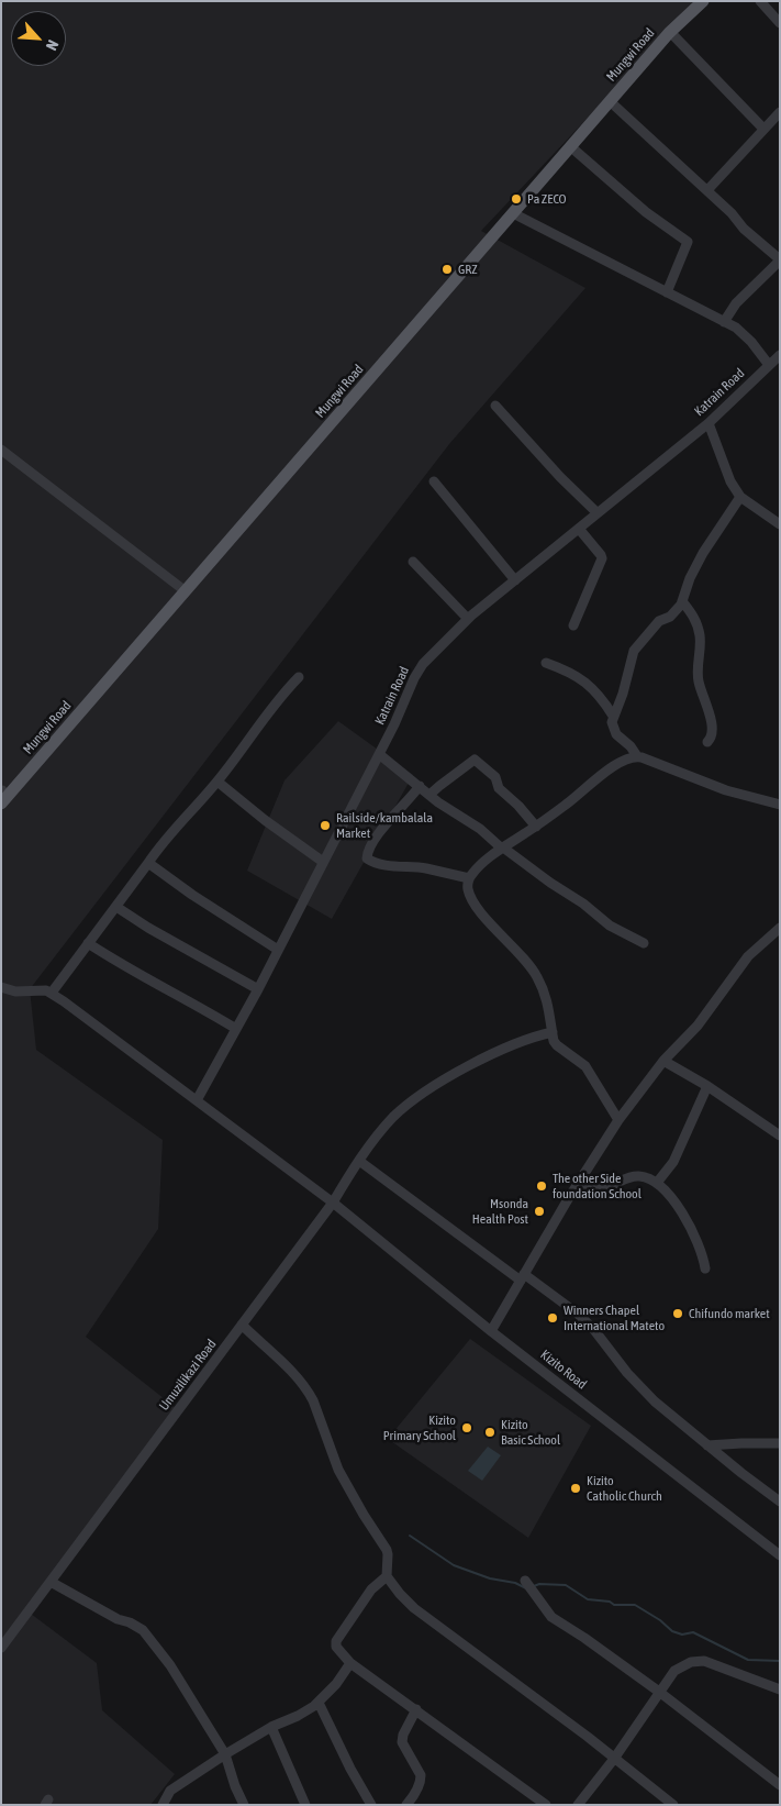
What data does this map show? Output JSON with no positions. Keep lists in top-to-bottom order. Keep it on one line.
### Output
{"streets":{"main road":["Mungwi Road"],"street":["Katrain Road","Kizito Road","Umuzilikazi Road"]},"crossings":[["Katrain Road","Kizito Road"],["Kizito Road","Umuzilikazi Road"]],"places":["Pa ZECO","GRZ","Railside/kambalala Market","The other Side foundation School","Msonda Health Post","Chifundo market","Winners Chapel International Mateto","Kizito Primary School","Kizito Basic School","Kizito Catholic Church"],"north":"bottom right"}
